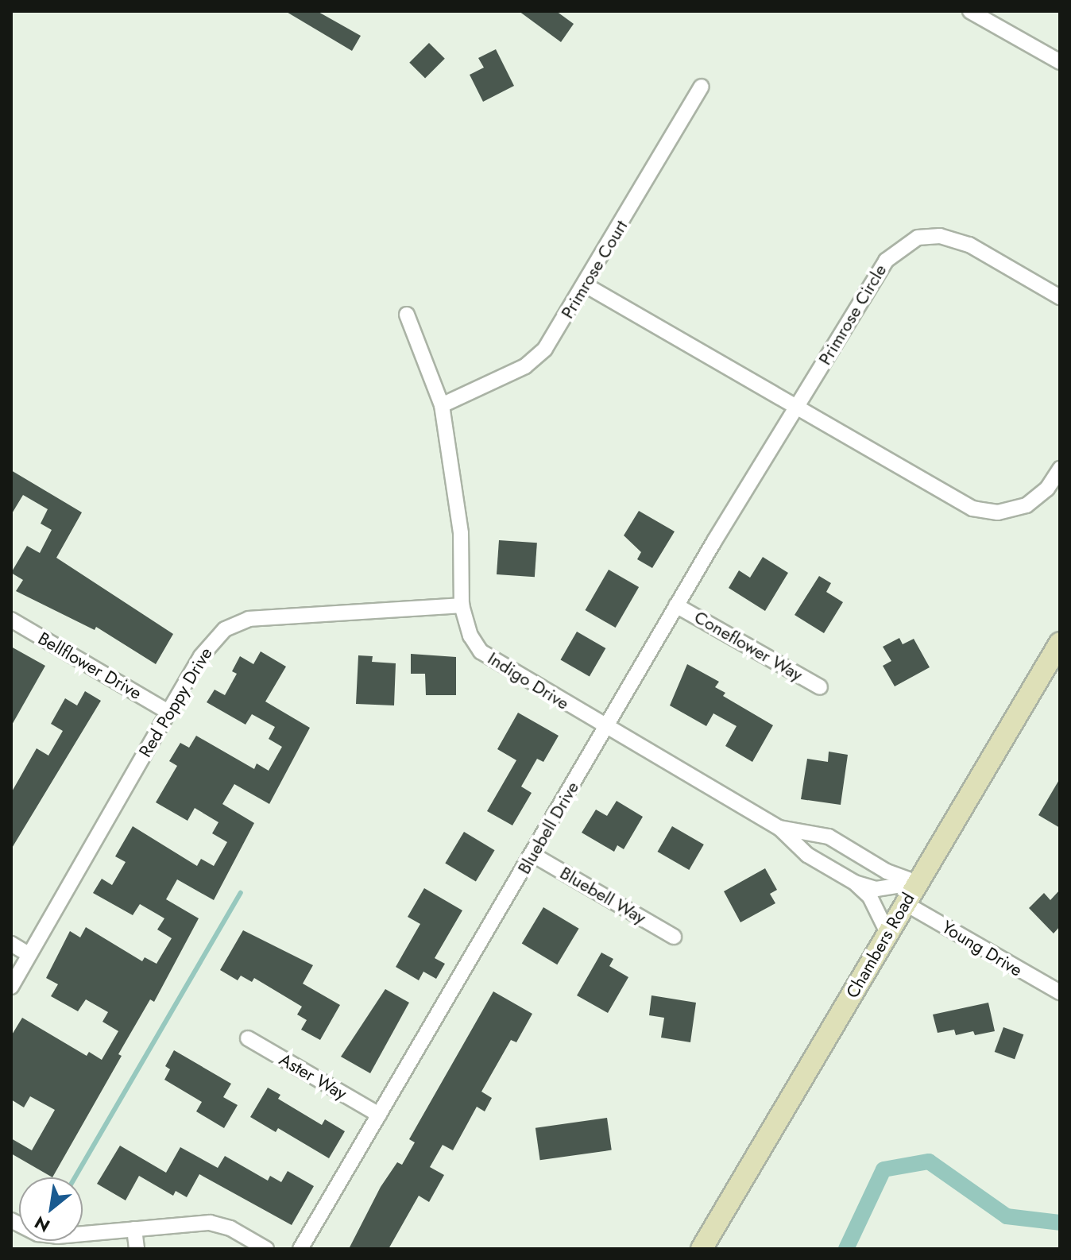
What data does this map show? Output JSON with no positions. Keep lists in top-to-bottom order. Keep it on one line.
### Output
{"streets":{"street":["Primrose Court","Primrose Circle","Coneflower Way","Bellflower Drive","Indigo Drive","Red Poppy Drive","Bluebell Drive","Bluebell Way","Chambers Road","Young Drive","Aster Way"]},"crossings":[["Primrose Court","Indigo Drive"],["Primrose Circle","Bluebell Drive"],["Coneflower Way","Bluebell Drive"],["Bellflower Drive","Red Poppy Drive"],["Indigo Drive","Red Poppy Drive"],["Indigo Drive","Bluebell Drive"],["Indigo Drive","Chambers Road"],["Bluebell Drive","Bluebell Way"],["Bluebell Drive","Aster Way"],["Chambers Road","Young Drive"]],"north":"bottom left"}
